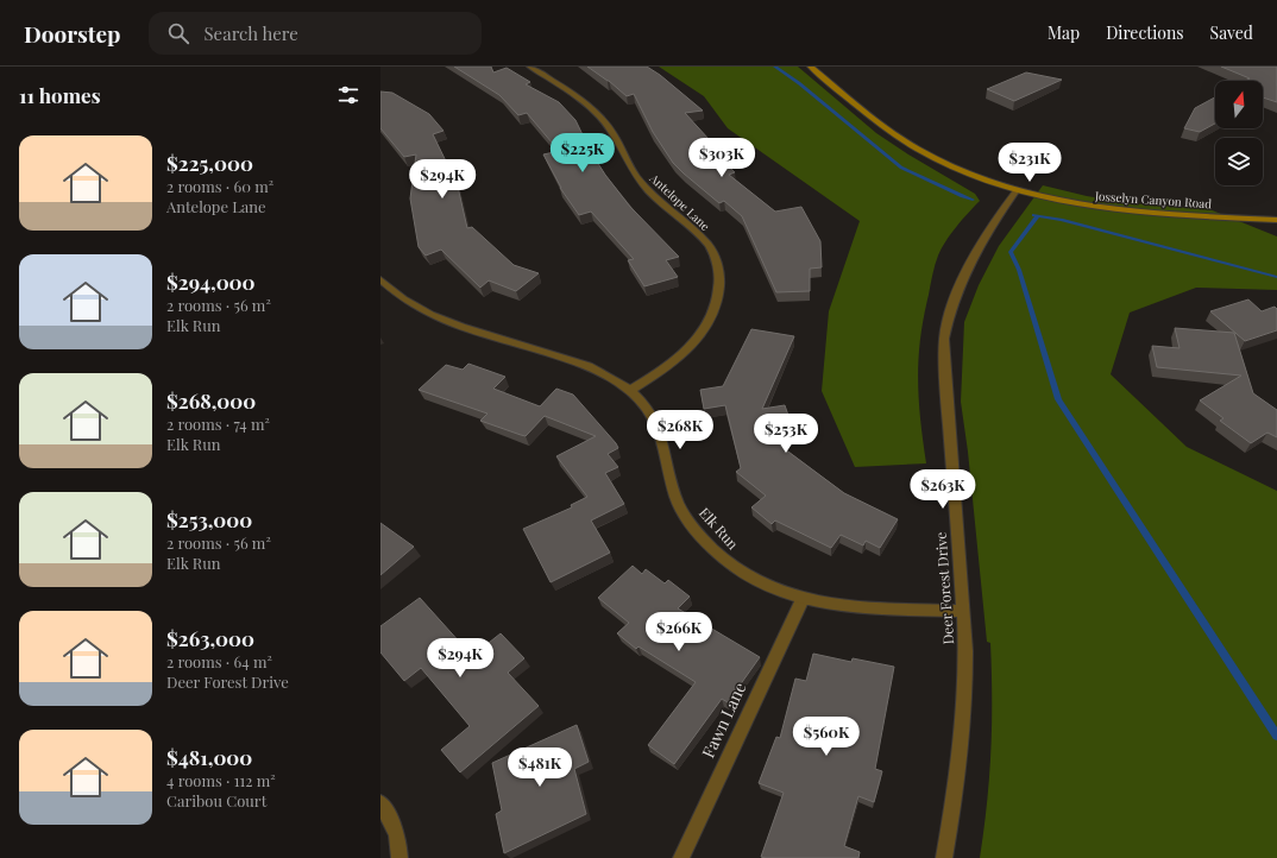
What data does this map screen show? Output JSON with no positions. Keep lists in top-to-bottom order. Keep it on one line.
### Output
{"streets":{"street":["Josselyn Canyon Road","Antelope Lane","Elk Run","Deer Forest Drive","Fawn Lane"]},"crossings":[["Josselyn Canyon Road","Deer Forest Drive"],["Antelope Lane","Elk Run"],["Elk Run","Deer Forest Drive"],["Elk Run","Fawn Lane"]],"north":"top","page":{"header":"Doorstep","search":"Search here","nav":["Map","Directions","Saved"],"heading":"11 homes","list":[{"name":"$225,000","note":"2 rooms · 60 m² · Antelope Lane"},{"name":"$294,000","note":"2 rooms · 56 m² · Elk Run"},{"name":"$268,000","note":"2 rooms · 74 m² · Elk Run"},{"name":"$253,000","note":"2 rooms · 56 m² · Elk Run"},{"name":"$263,000","note":"2 rooms · 64 m² · Deer Forest Drive"},{"name":"$481,000","note":"4 rooms · 112 m² · Caribou Court"}],"price":["$225K","$303K","$231K","$294K","$268K","$253K","$263K","$266K","$294K","$560K","$481K"]}}
